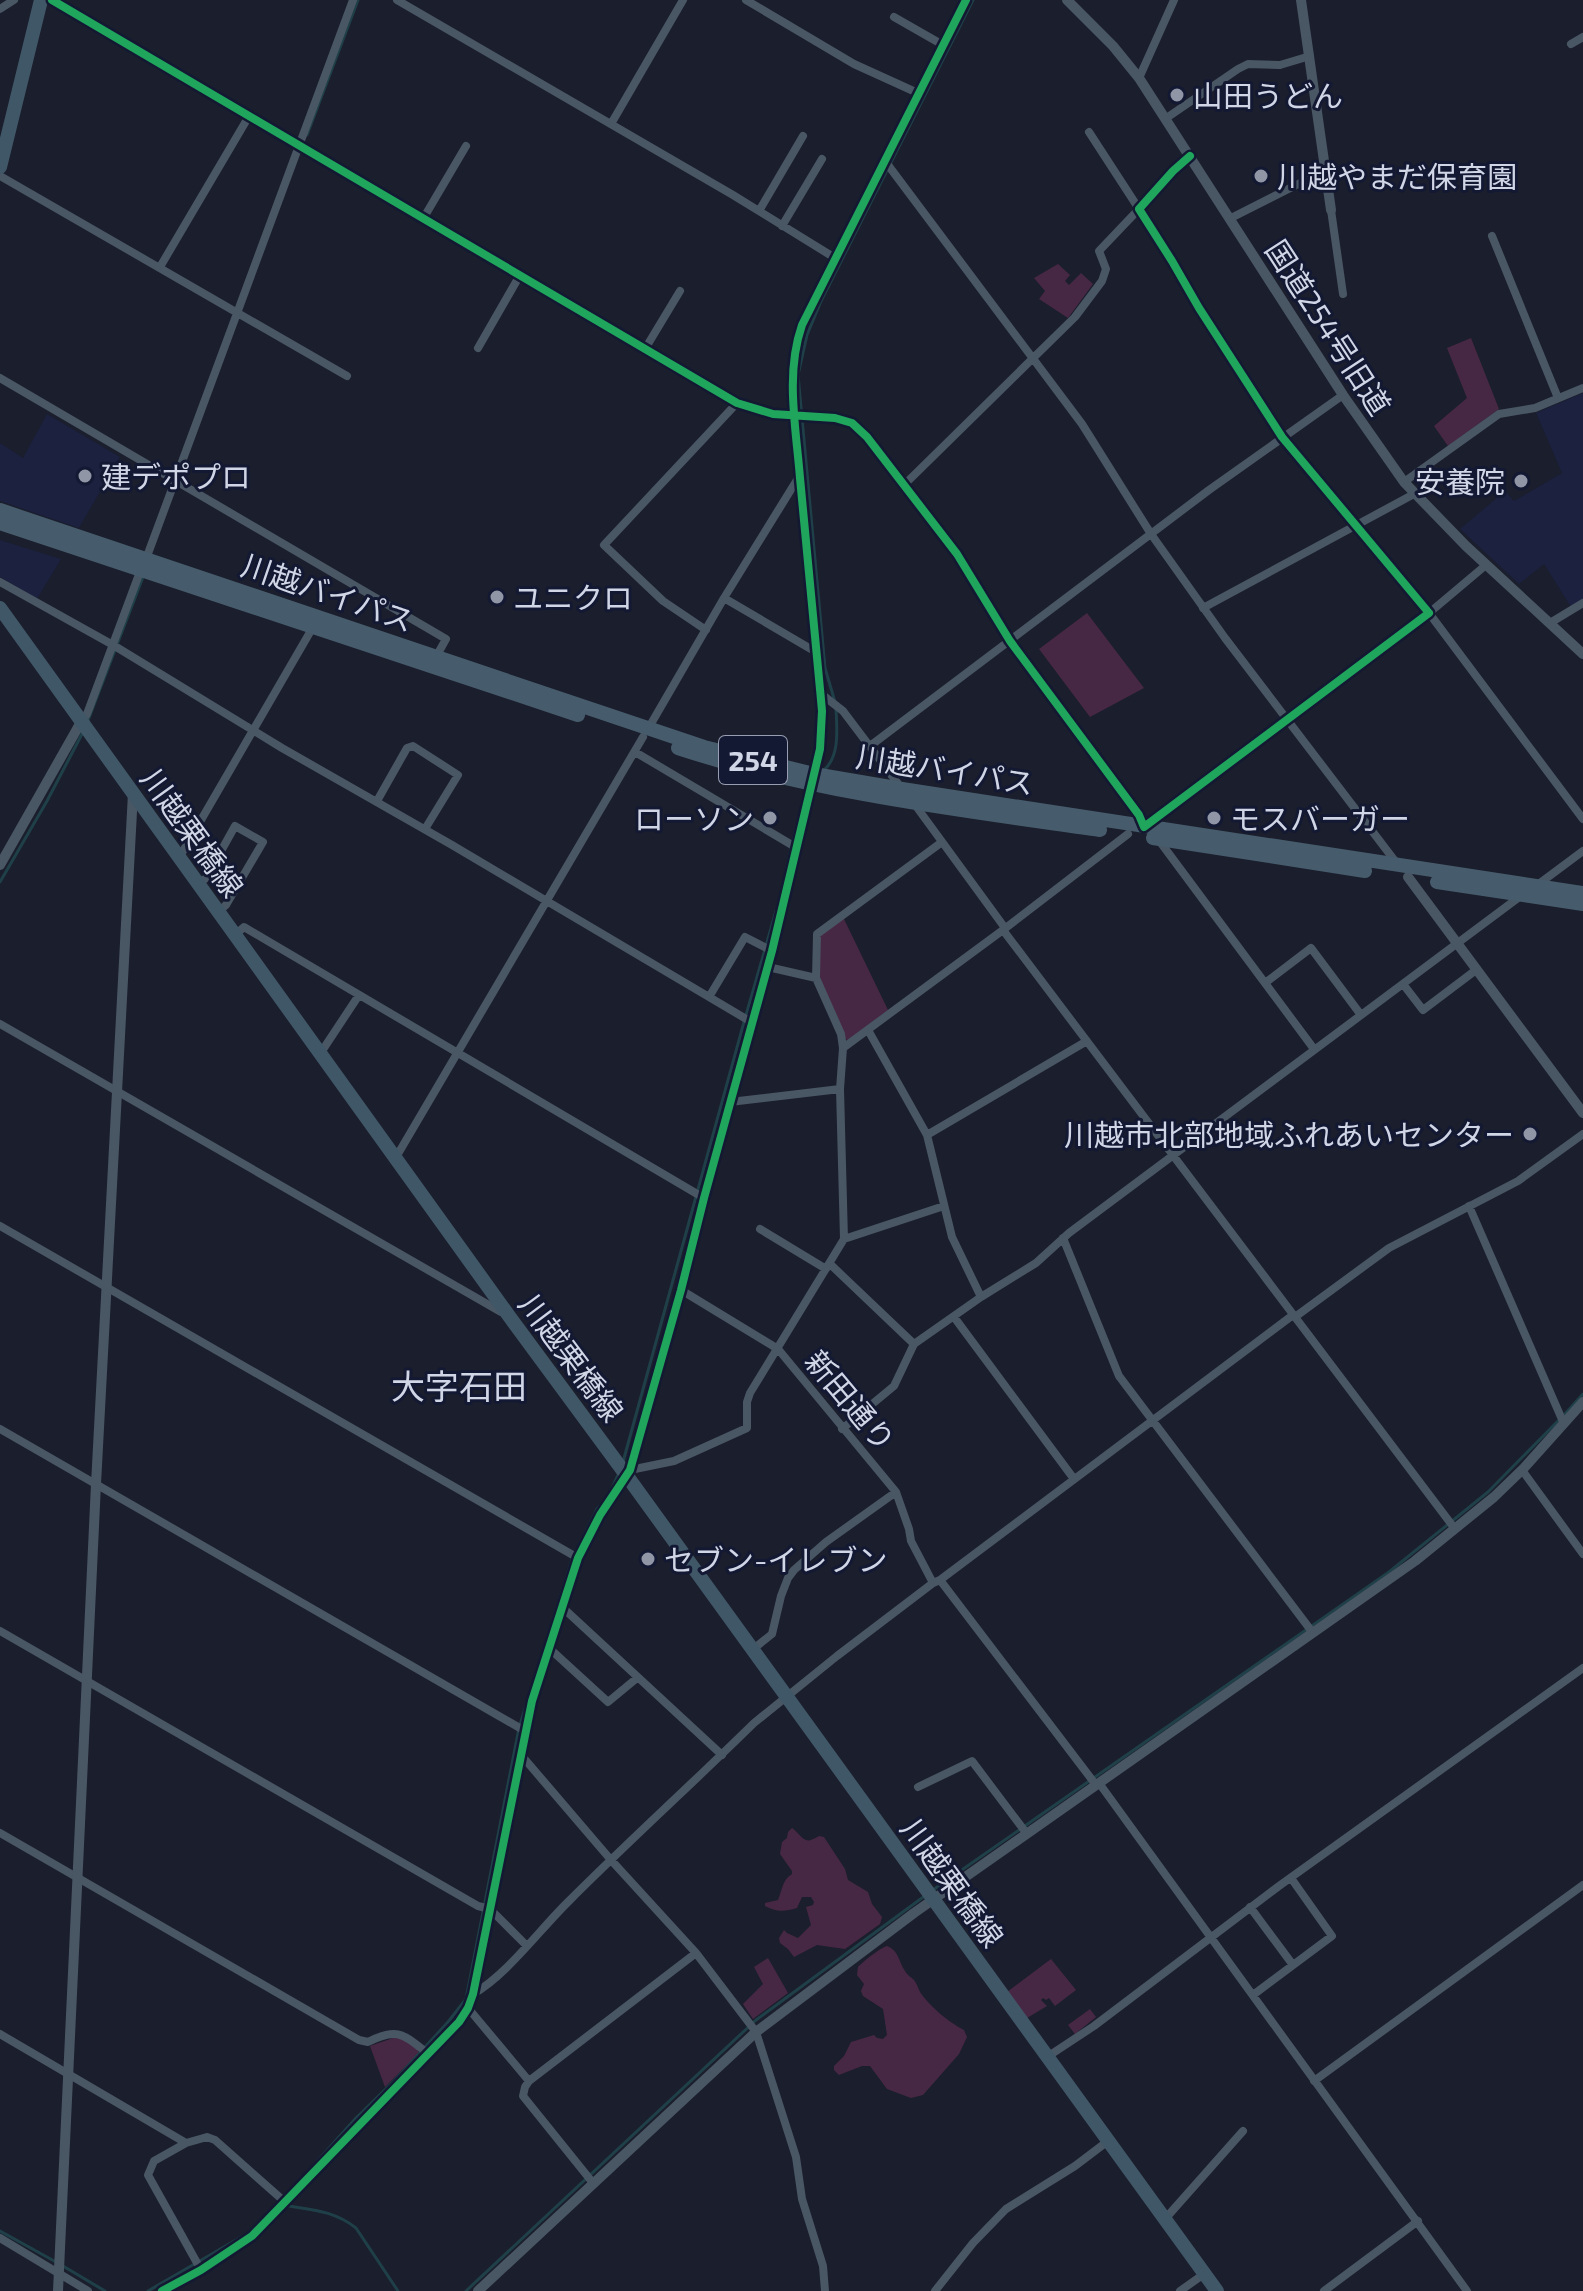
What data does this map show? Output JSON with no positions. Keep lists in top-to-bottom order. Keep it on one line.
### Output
{"streets":{"highway":["川越バイパス","254"],"main road":["川越栗橋線"],"street":["国道254号旧道","新田通り"]},"districts":["大字石田"],"places":["山田うどん","川越やまだ保育園","建デポプロ","安養院","ユニクロ","ローソン","モスバーガー","川越市北部地域ふれあいセンター","セブン-イレブン"]}
